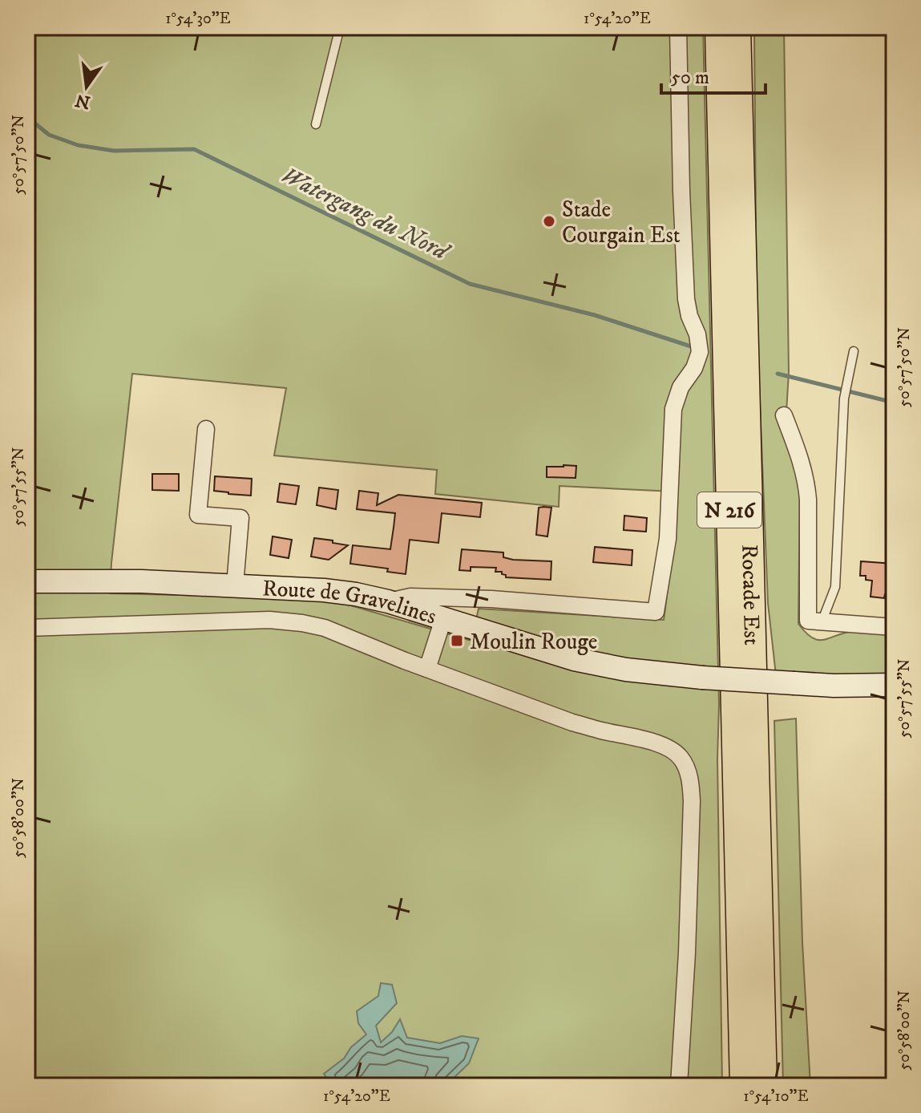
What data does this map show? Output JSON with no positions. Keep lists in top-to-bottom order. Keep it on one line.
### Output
{"streets":{"highway":["N 216","Rocade Est"],"main road":["Route de Gravelines"]},"water":["Watergang du Nord"],"places":{"other":["Stade Courgain Est"],"transit":["Moulin Rouge"]},"scale_bar":"50 m","north":"bottom","coordinates":["1°54'30\"E","1°54'20\"E","50°57'50\"N","50°57'55\"N","50°58'00\"N","1°54'10\"E"]}
